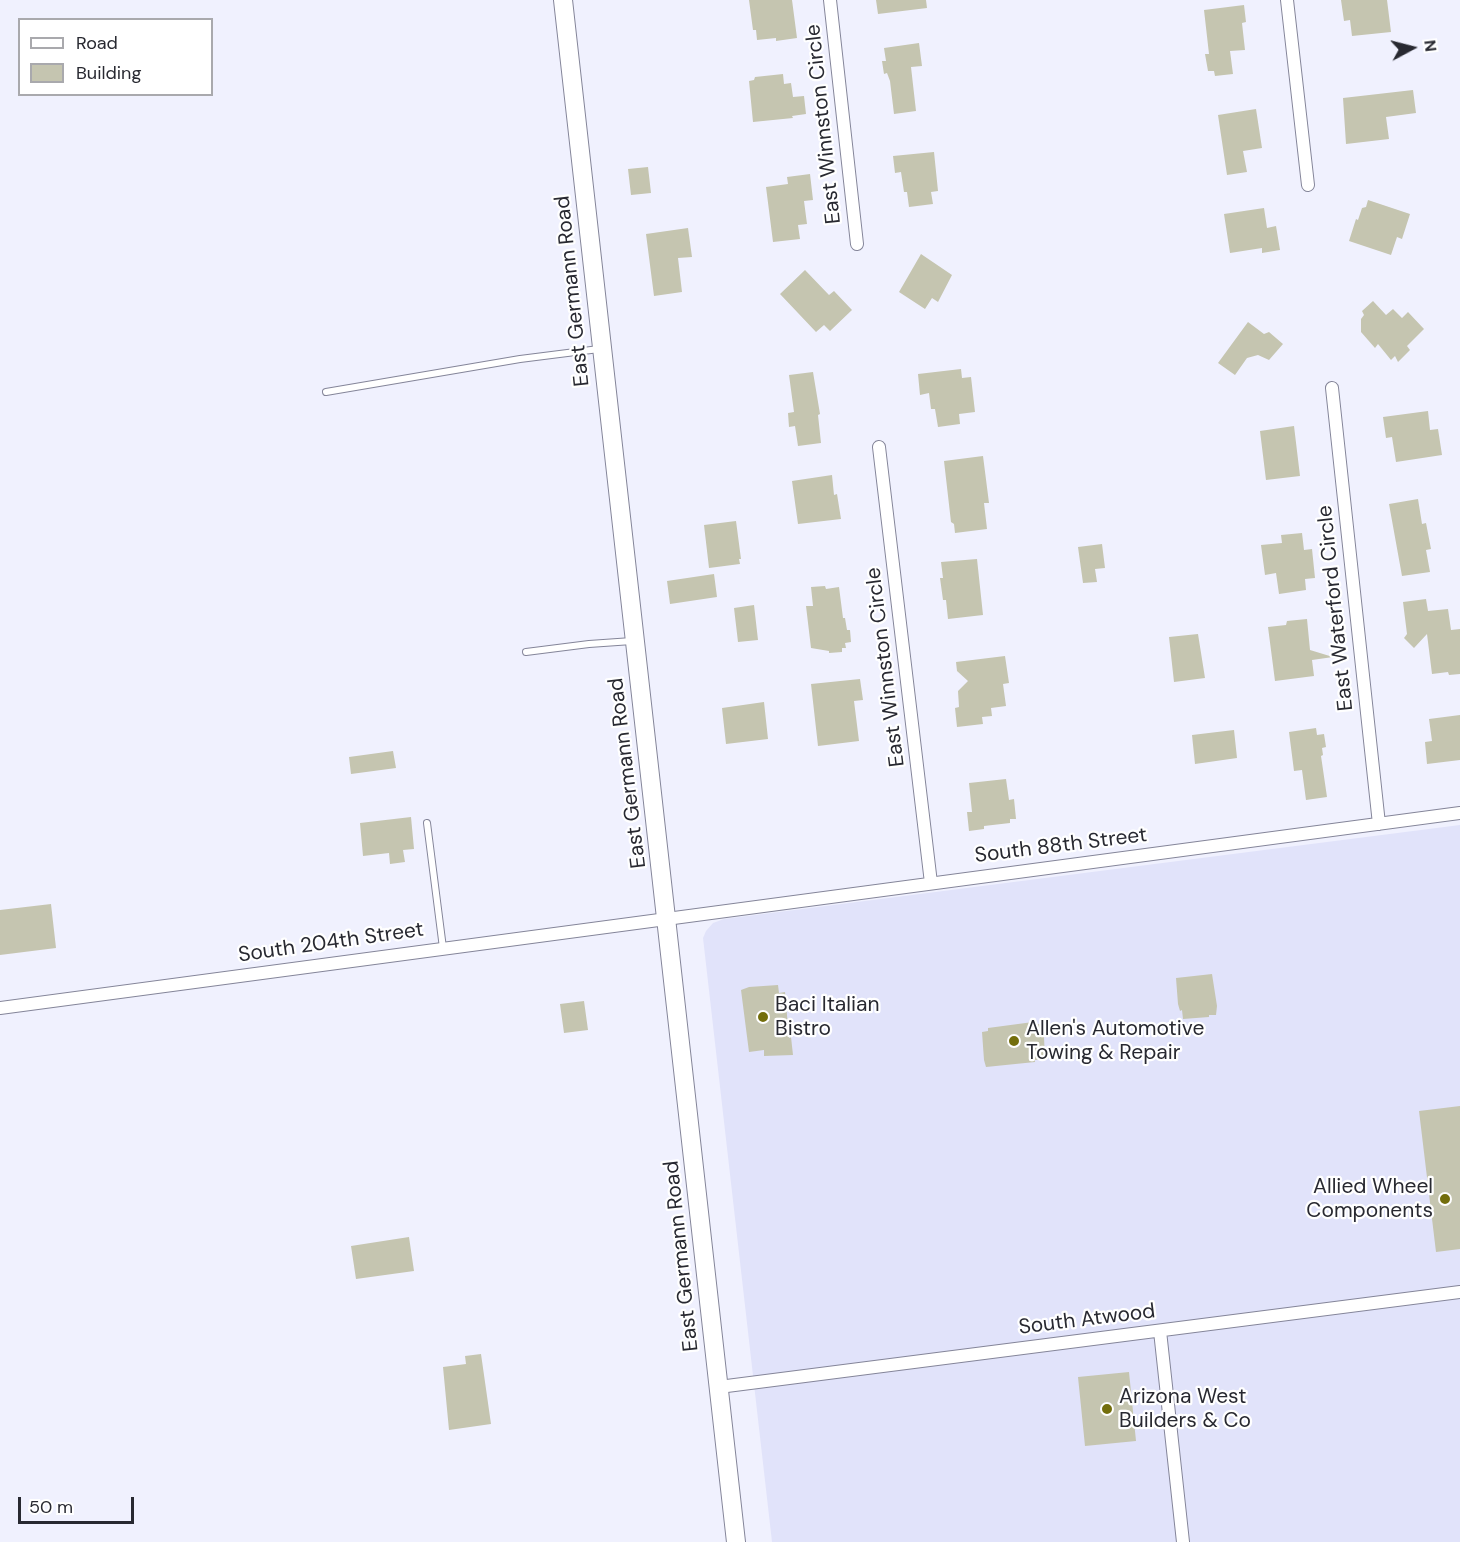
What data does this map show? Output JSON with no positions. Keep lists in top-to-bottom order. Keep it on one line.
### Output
{"streets":{"street":["East Winnston Circle","East Germann Road","East Waterford Circle","South 88th Street","South 204th Street","South Atwood"]},"crossings":[["East Winnston Circle","South 88th Street"],["East Germann Road","South 88th Street"],["East Germann Road","South 204th Street"],["East Germann Road","South Atwood"],["East Waterford Circle","South 88th Street"],["South 88th Street","South 204th Street"]],"places":["Baci Italian Bistro","Allen's Automotive Towing & Repair","Allied Wheel Components","Arizona West Builders & Co"],"legend":["Road","Building"],"scale_bar":"50 m","north":"right"}
